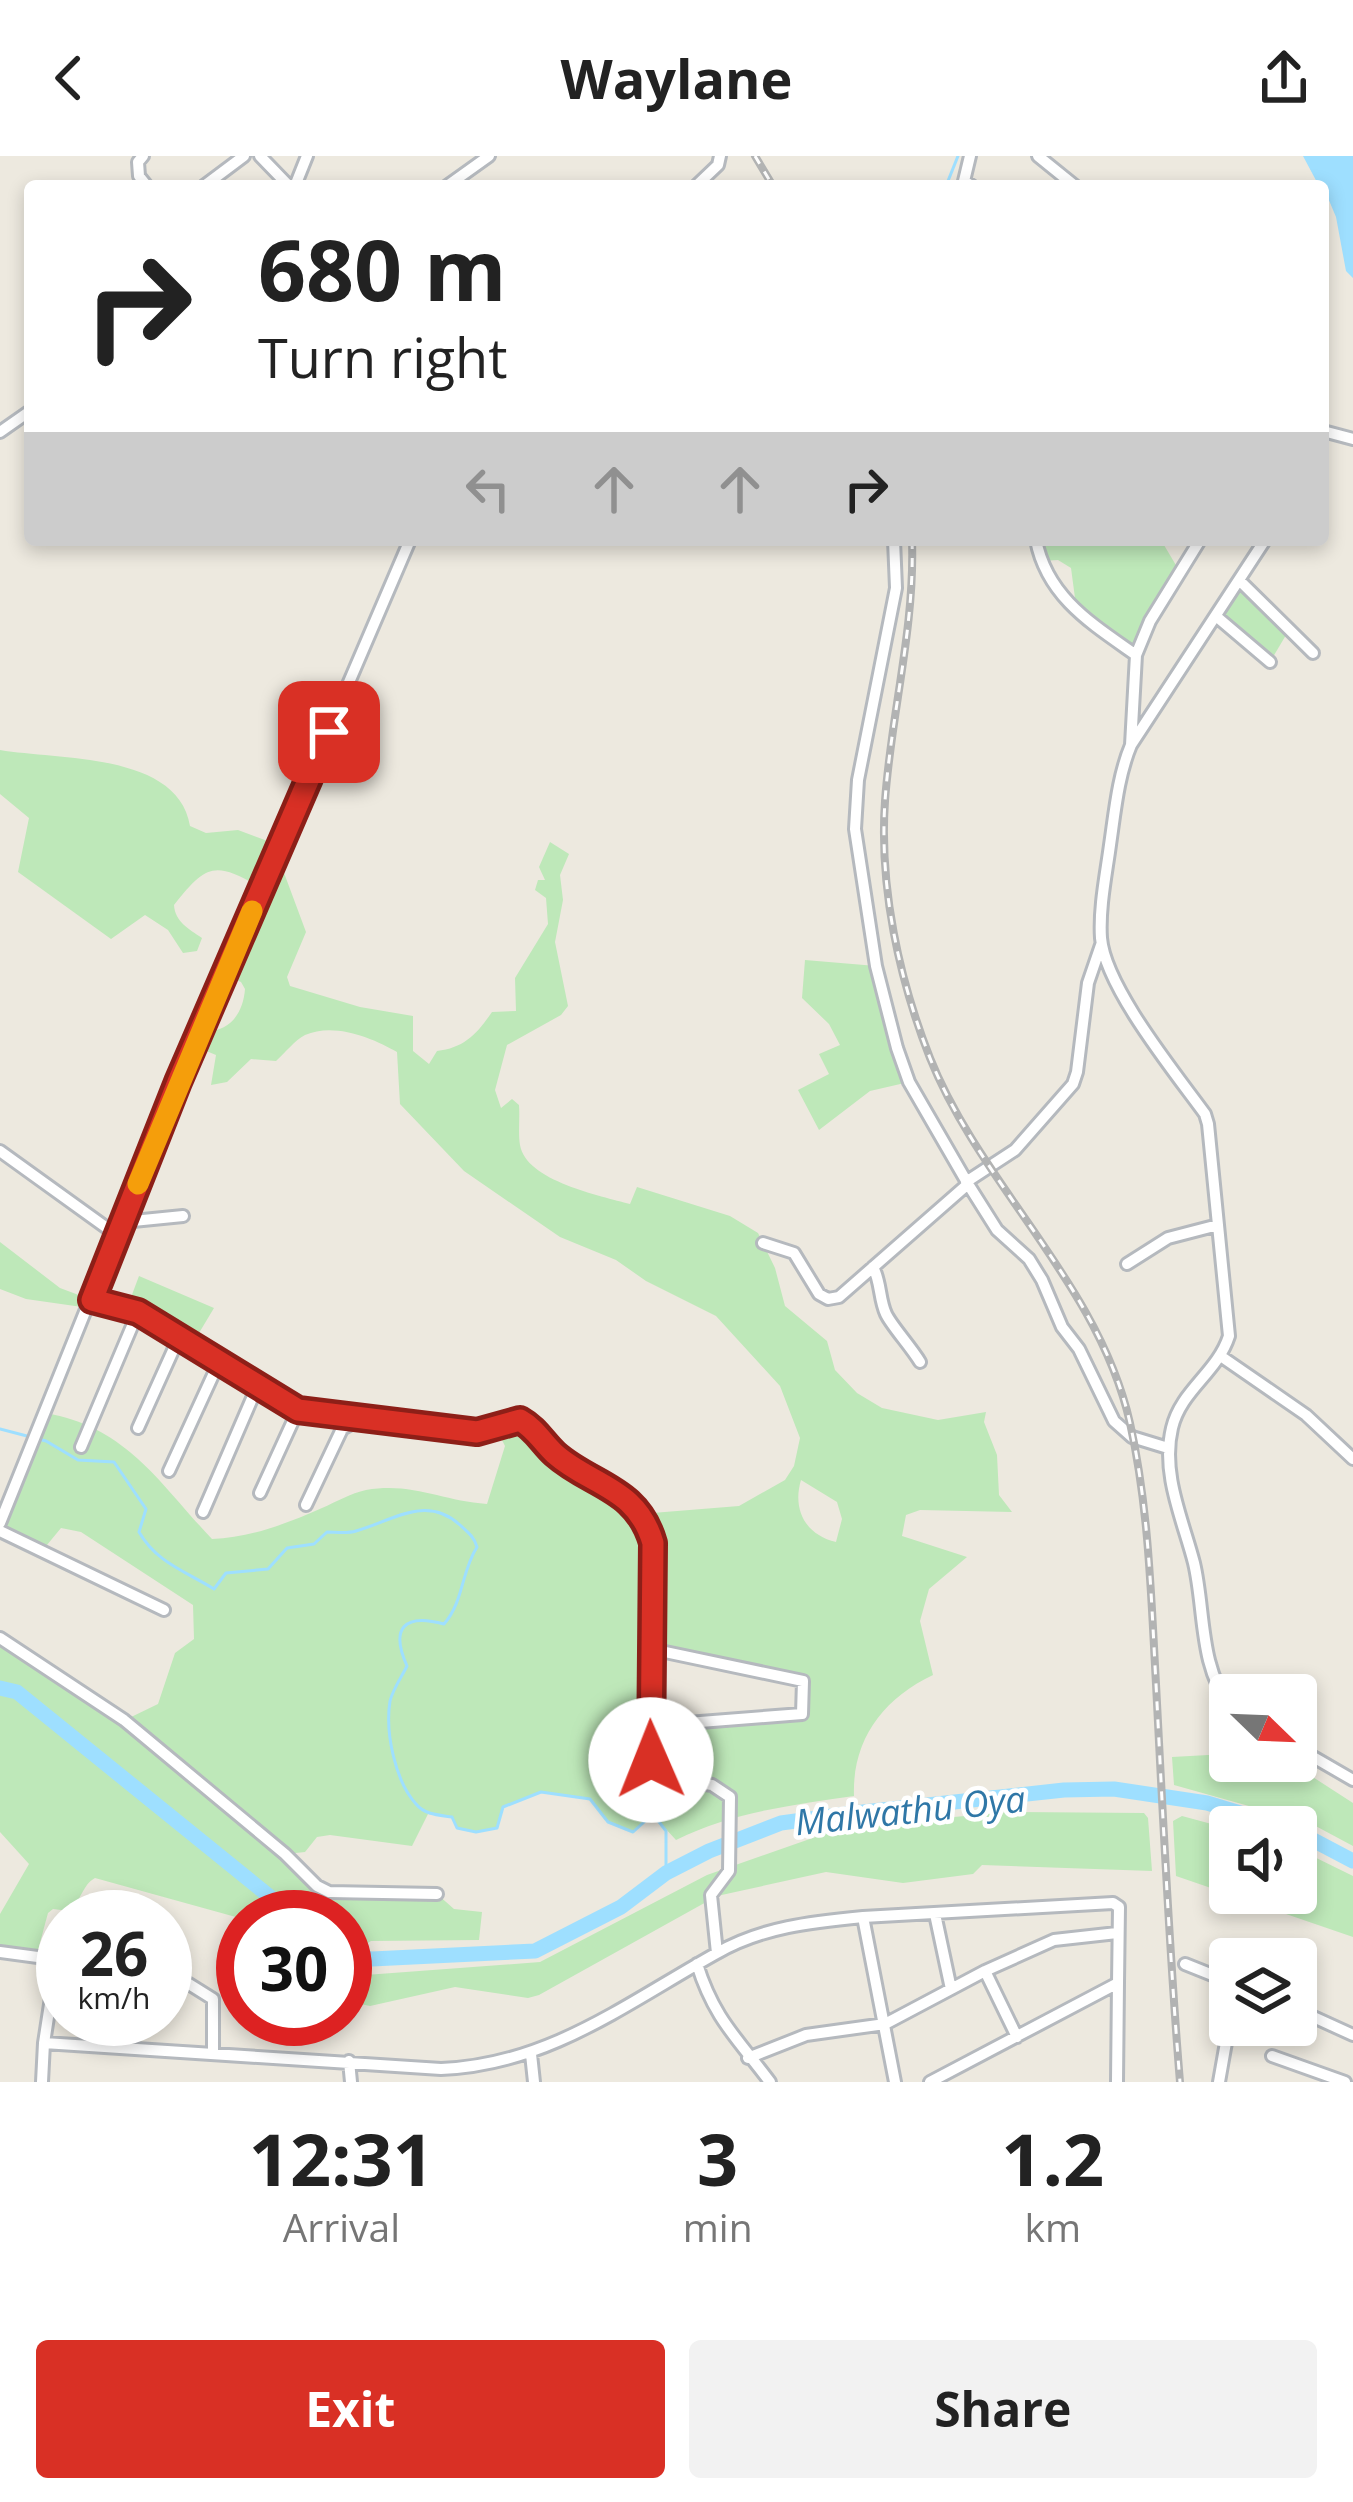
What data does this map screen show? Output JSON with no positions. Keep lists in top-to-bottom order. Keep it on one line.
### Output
{"water":["Malwathu Oya"],"north":"bottom right","page":{"header":"Waylane","turn":["680 m","Turn right"],"speed":"26 km/h","limit":"30","eta":["12:31","Arrival","3","min","1.2","km"],"buttons":["Exit","Share"]}}
